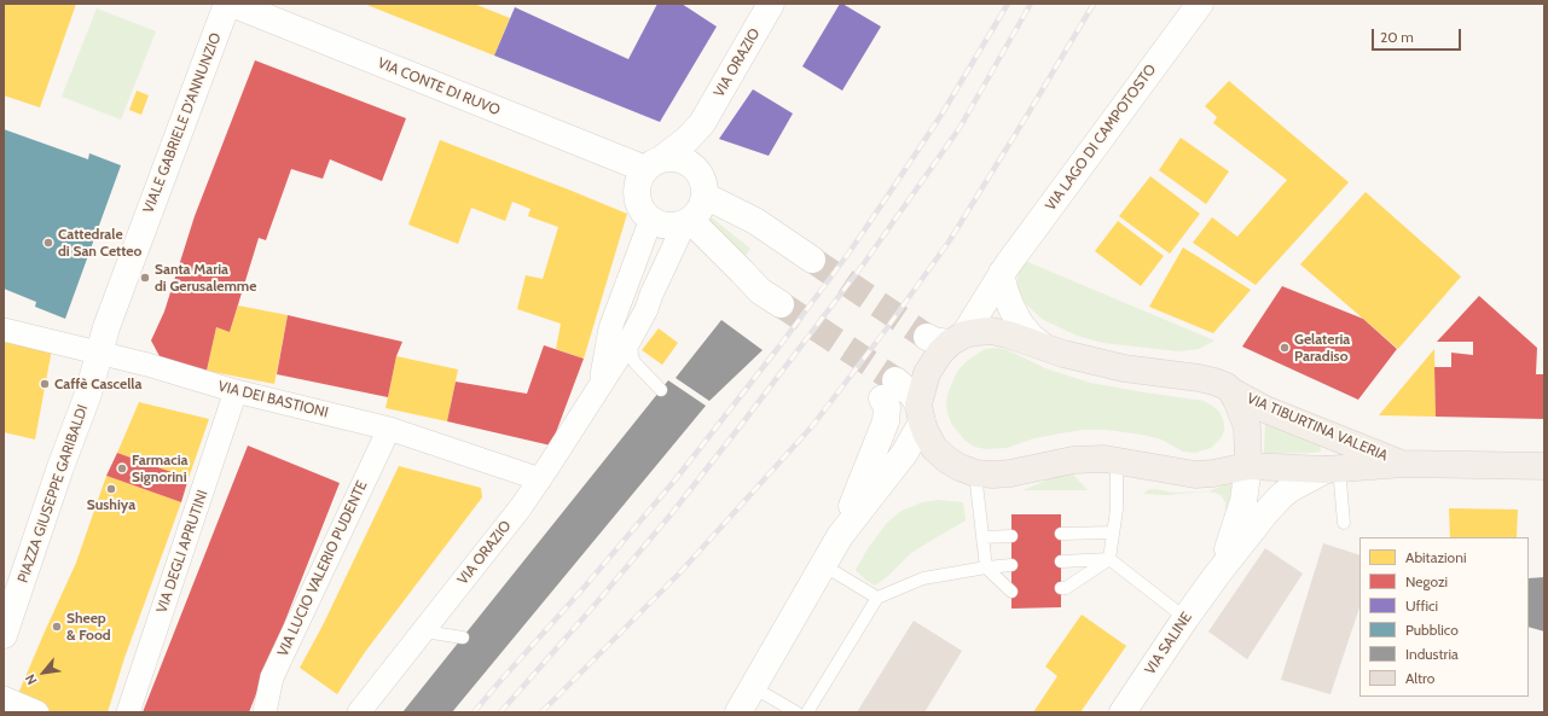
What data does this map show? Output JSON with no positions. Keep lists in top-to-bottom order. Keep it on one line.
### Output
{"streets":{"main road":["VIA ORAZIO","VIA CONTE DI RUVO","VIALE GABRIELE D'ANNUNZIO","VIA LAGO DI CAMPOTOSTO","VIA TIBURTINA VALERIA","PIAZZA GIUSEPPE GARIBALDI","VIA SALINE"],"street":["VIA DEI BASTIONI","VIA DEGLI APRUTINI","VIA LUCIO VALERIO PUDENTE"]},"crossings":[["VIA ORAZIO","VIA CONTE DI RUVO"],["VIA ORAZIO","VIA DEI BASTIONI"],["VIALE GABRIELE D'ANNUNZIO","VIA DEI BASTIONI"],["VIALE GABRIELE D'ANNUNZIO","PIAZZA GIUSEPPE GARIBALDI"],["VIA LAGO DI CAMPOTOSTO","VIA TIBURTINA VALERIA"],["VIA DEI BASTIONI","PIAZZA GIUSEPPE GARIBALDI"],["VIA DEI BASTIONI","VIA DEGLI APRUTINI"],["VIA DEI BASTIONI","VIA LUCIO VALERIO PUDENTE"],["VIA TIBURTINA VALERIA","VIA SALINE"]],"places":["Cattedrale di San Cetteo","Santa Maria di Gerusalemme","Gelateria Paradiso","Caffè Cascella","Farmacia Signorini","Sushiya","Sheep & Food"],"legend":["Abitazioni","Negozi","Uffici","Pubblico","Industria","Altro"],"scale_bar":"20 m","north":"bottom left"}
